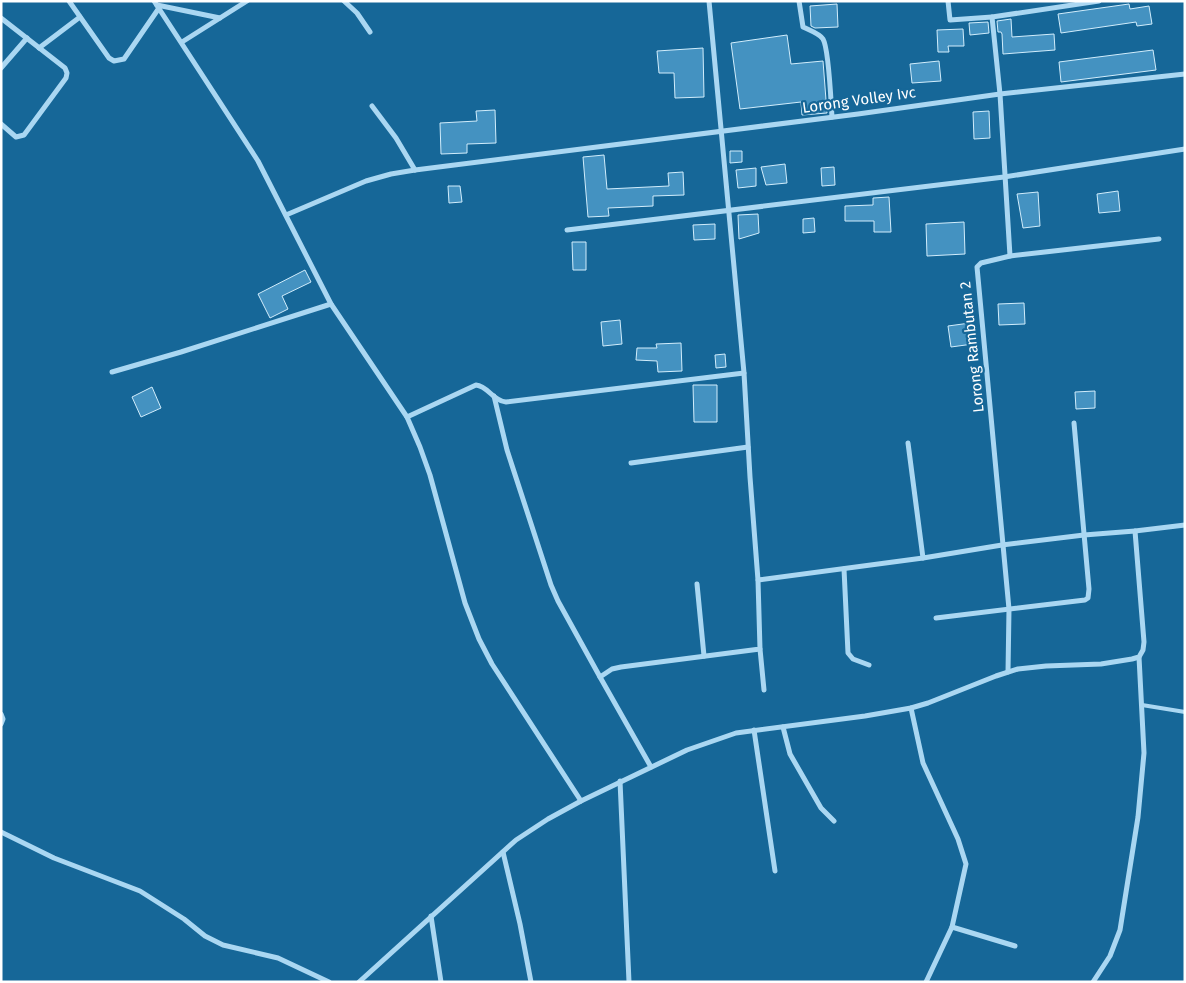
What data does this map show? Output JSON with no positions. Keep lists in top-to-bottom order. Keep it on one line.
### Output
{"streets":{"street":["Lorong Volley Ivc","Lorong Rambutan 2"]}}
